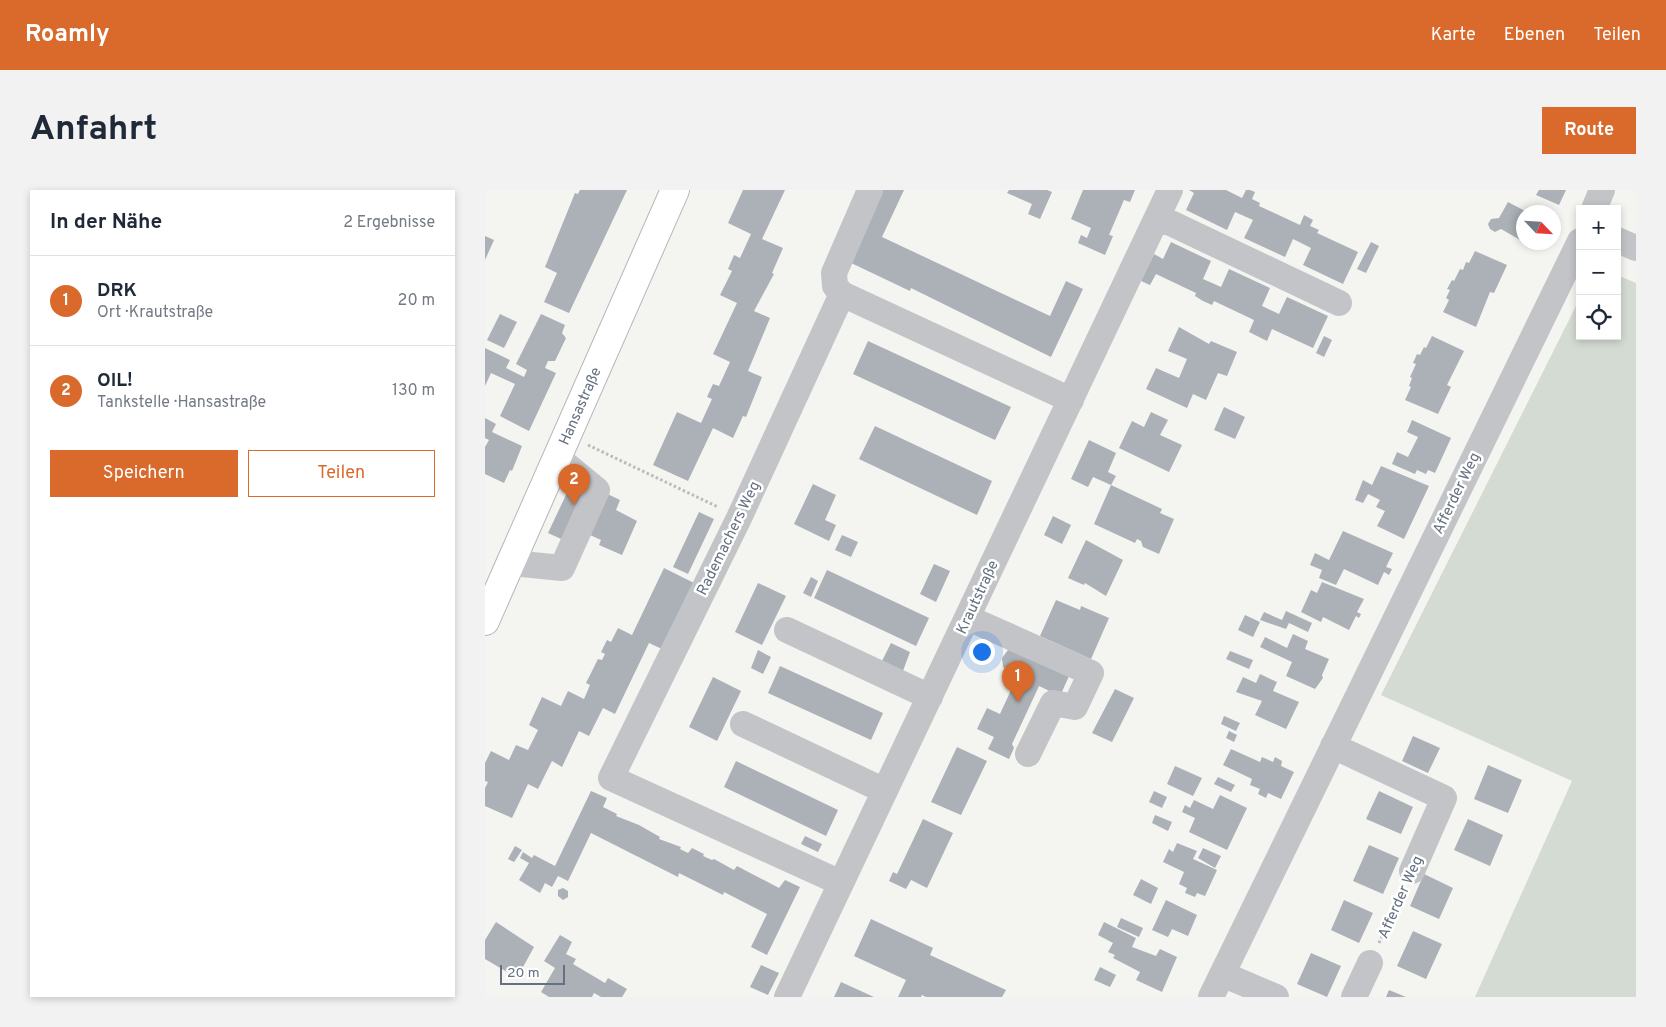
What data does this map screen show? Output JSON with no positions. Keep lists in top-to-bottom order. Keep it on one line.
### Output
{"streets":{"main road":["Hansastraße"],"street":["Afferder Weg","Rademachers Weg","Krautstraße"]},"crossings":[["Rademachers Weg","Krautstraße"]],"scale_bar":"20 m","north":"bottom right","page":{"header":"Roamly","nav":["Karte","Ebenen","Teilen"],"buttons":["Route",["Speichern","Teilen"]],"title":"Anfahrt","heading":["In der Nähe","2 Ergebnisse"],"map_buttons":["+","−"],"list":[{"mark":"1","name":"DRK","note":"Ort · Krautstraße","value":"20 m"},{"mark":"2","name":"OIL!","note":"Tankstelle · Hansastraße","value":"130 m"}],"pins":["2","1"],"scale":"20 m"}}
